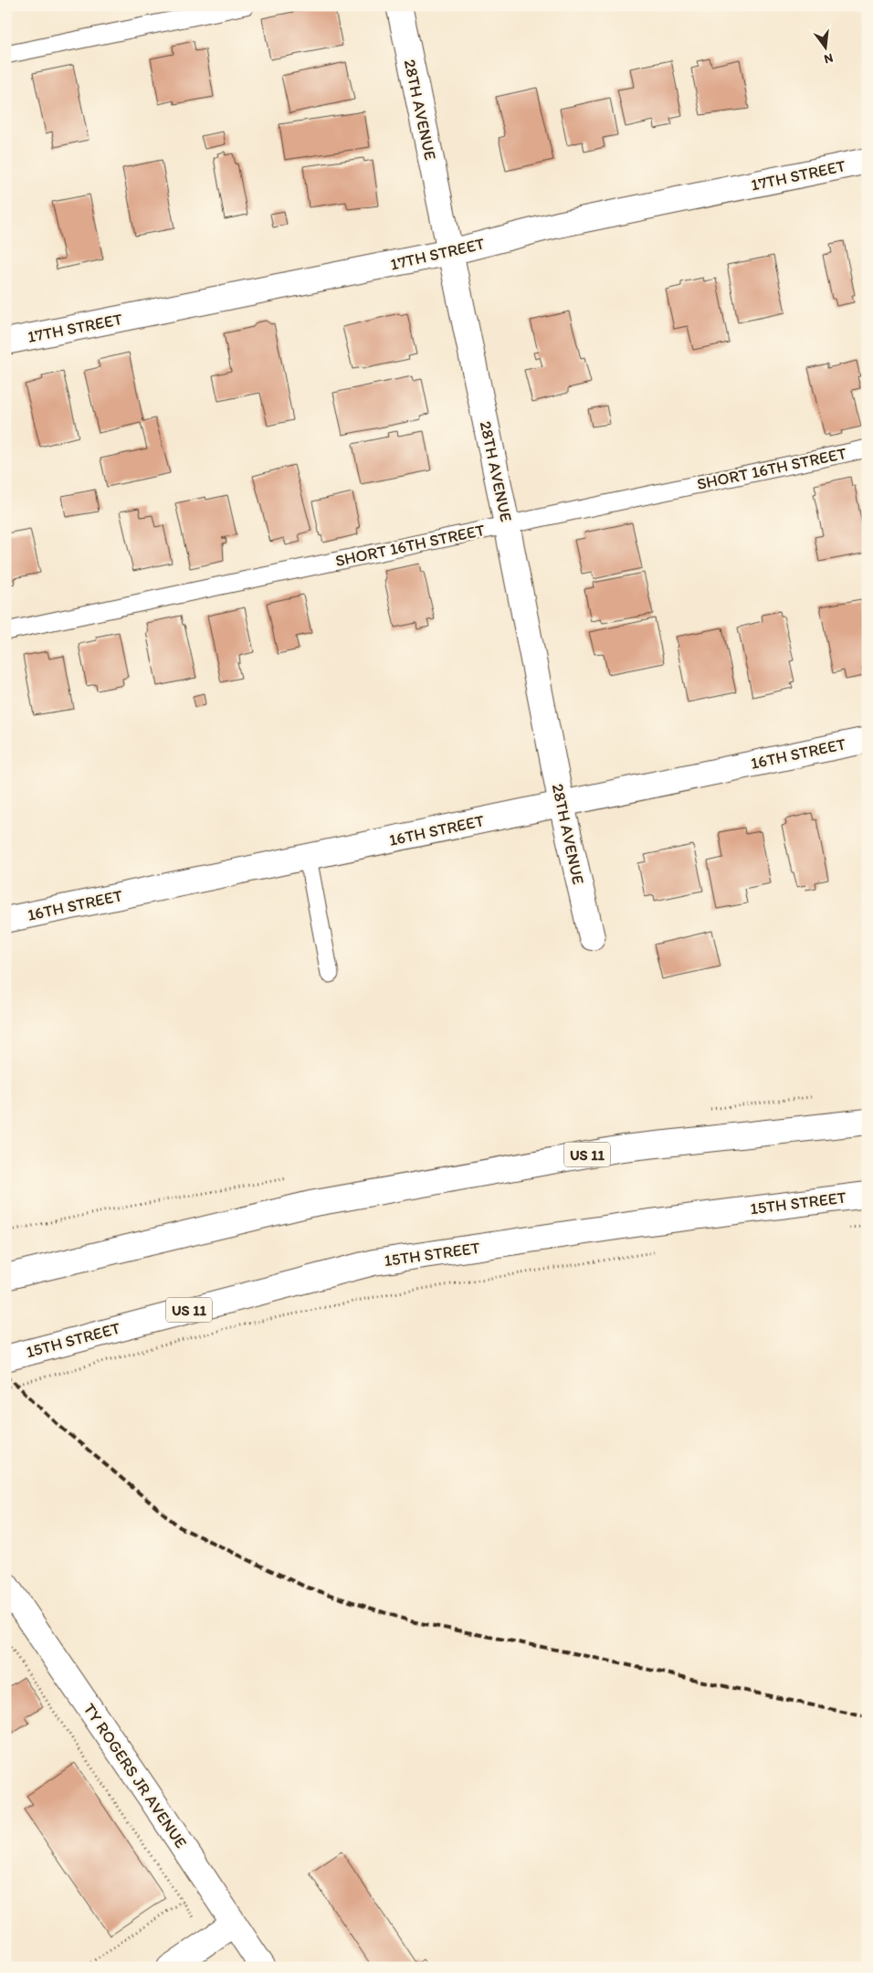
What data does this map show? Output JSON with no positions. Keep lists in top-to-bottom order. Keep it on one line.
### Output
{"streets":{"street":["28TH AVENUE","17TH STREET","16TH STREET","US 11","15TH STREET","TY ROGERS JR AVENUE"],"lane":["SHORT 16TH STREET"]},"crossings":[["28TH AVENUE","17TH STREET"],["28TH AVENUE","SHORT 16TH STREET"],["28TH AVENUE","16TH STREET"]],"north":"bottom"}
